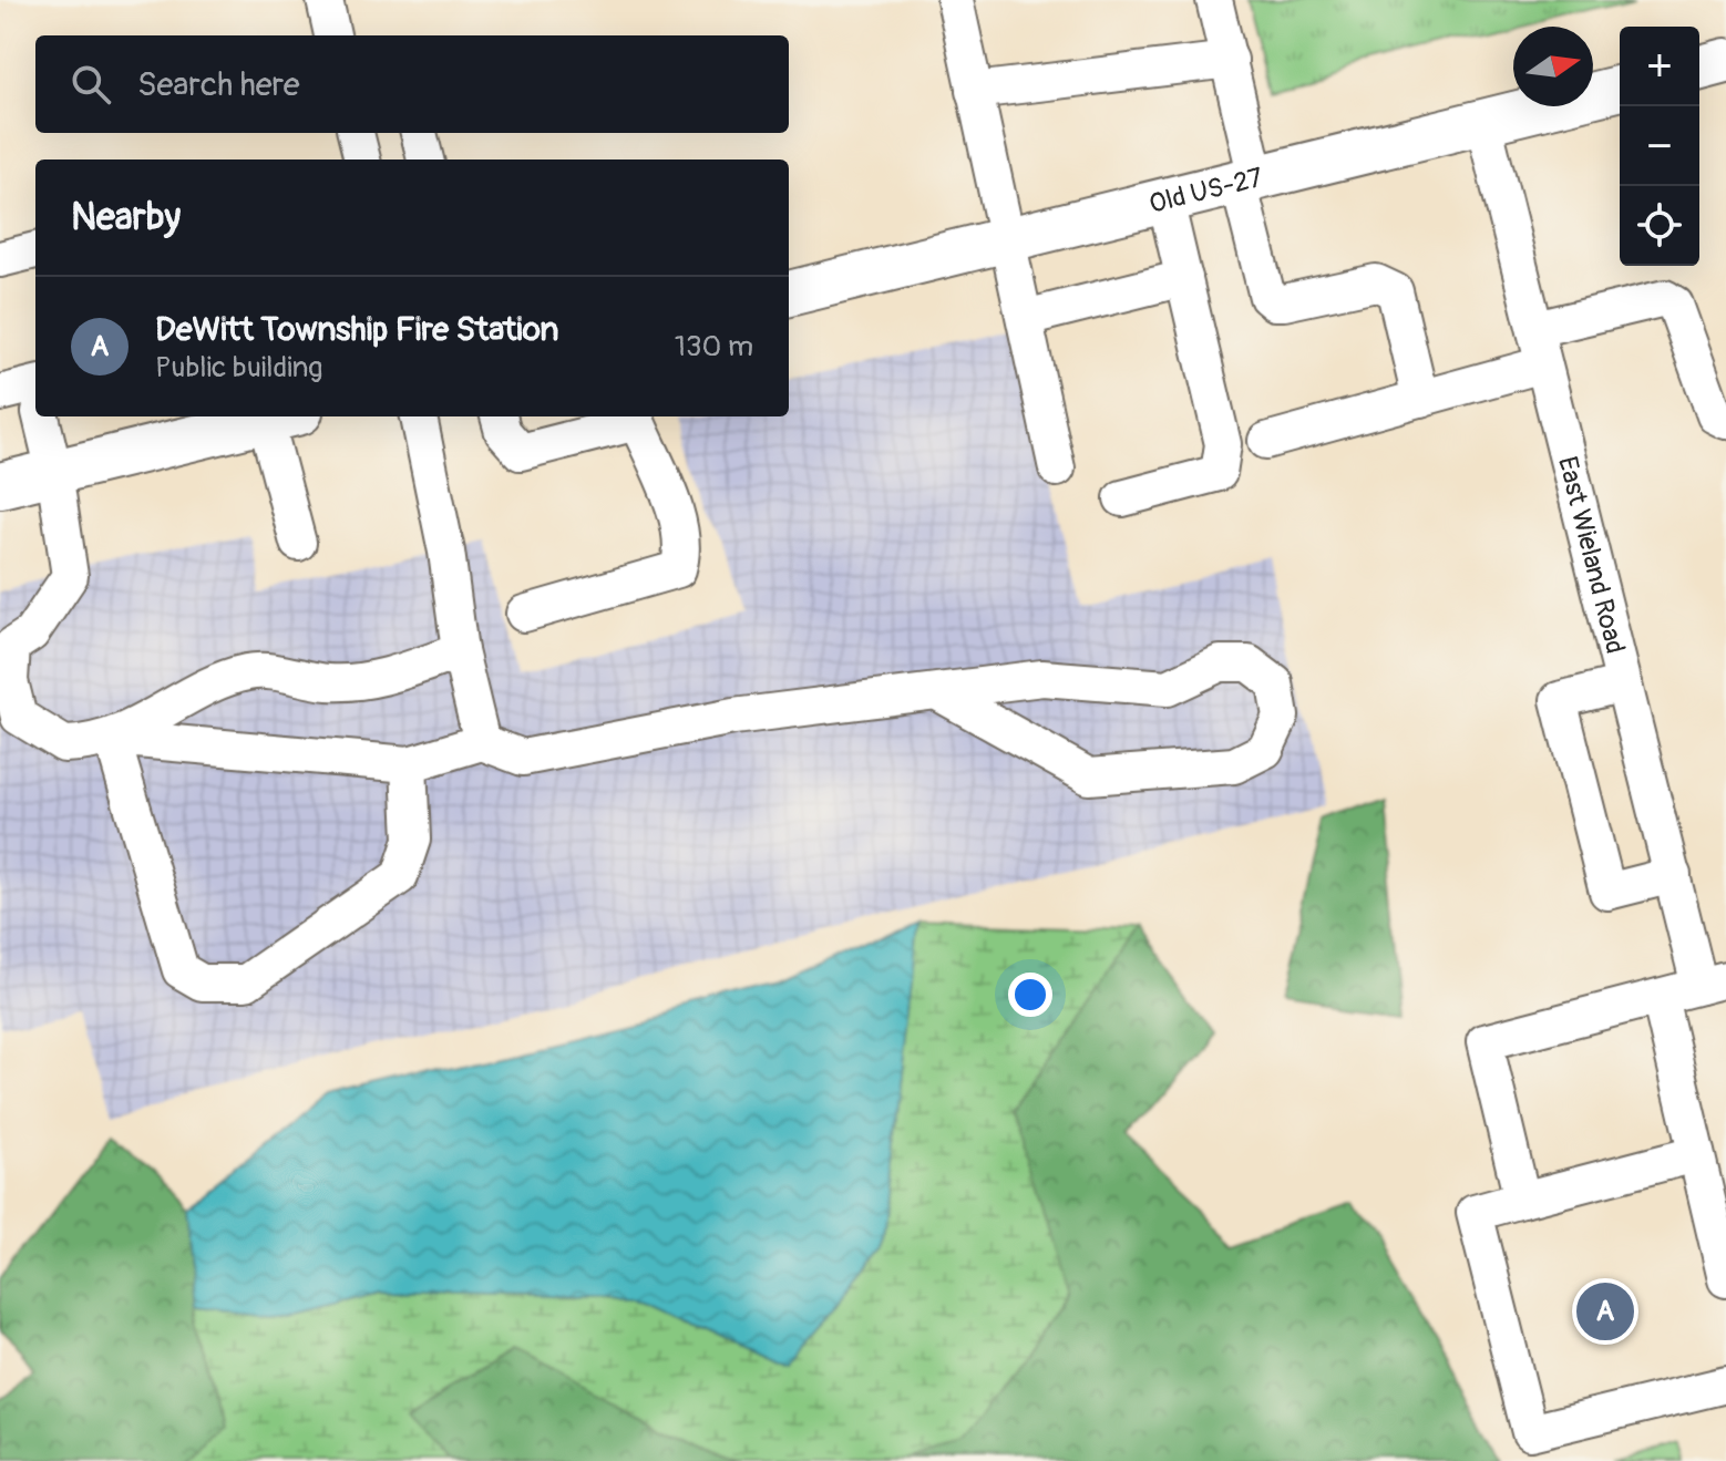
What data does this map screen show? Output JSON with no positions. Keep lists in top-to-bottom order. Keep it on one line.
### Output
{"streets":{"main road":["Old US-27"],"street":["East Wieland Road"]},"crossings":[["Old US-27","East Wieland Road"]],"north":"right","page":{"map_buttons":["+","−"],"search":"Search here","heading":"Nearby","list":[{"mark":"A","name":"DeWitt Township Fire Station","note":"Public building","value":"130 m"}],"pins":"A"}}
